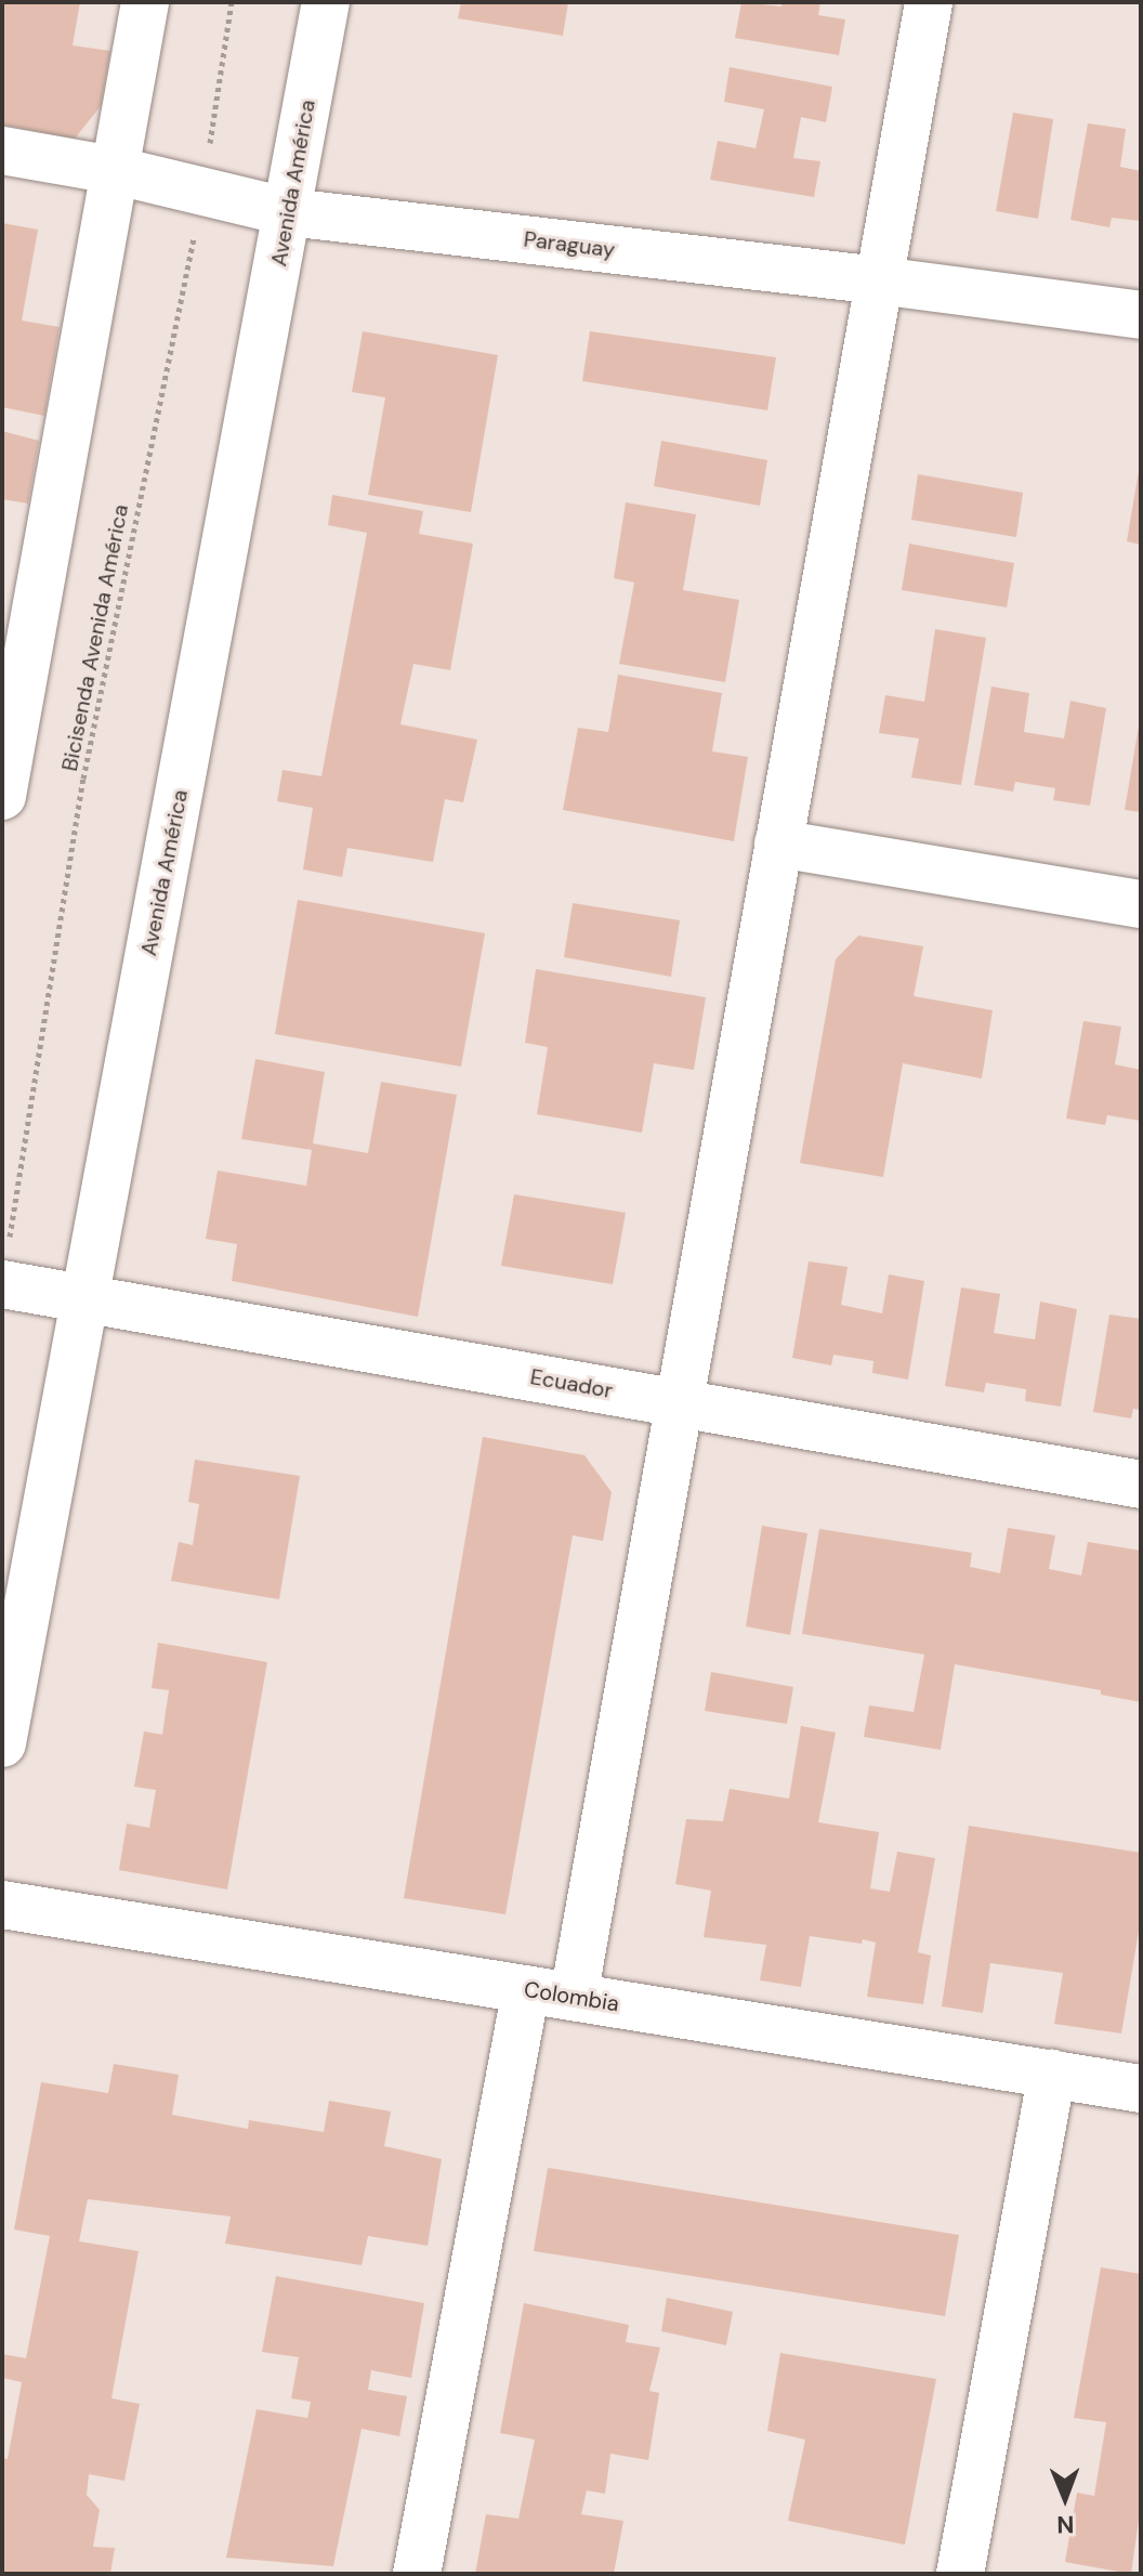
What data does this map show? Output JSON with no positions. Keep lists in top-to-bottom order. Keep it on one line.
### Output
{"streets":{"street":["Avenida América","Paraguay","Ecuador","Colombia"],"path":["Bicisenda Avenida América"]},"crossings":[["Avenida América","Paraguay"],["Avenida América","Ecuador"],["Paraguay","Bicisenda Avenida América"],["Bicisenda Avenida América","Ecuador"]],"north":"bottom"}
